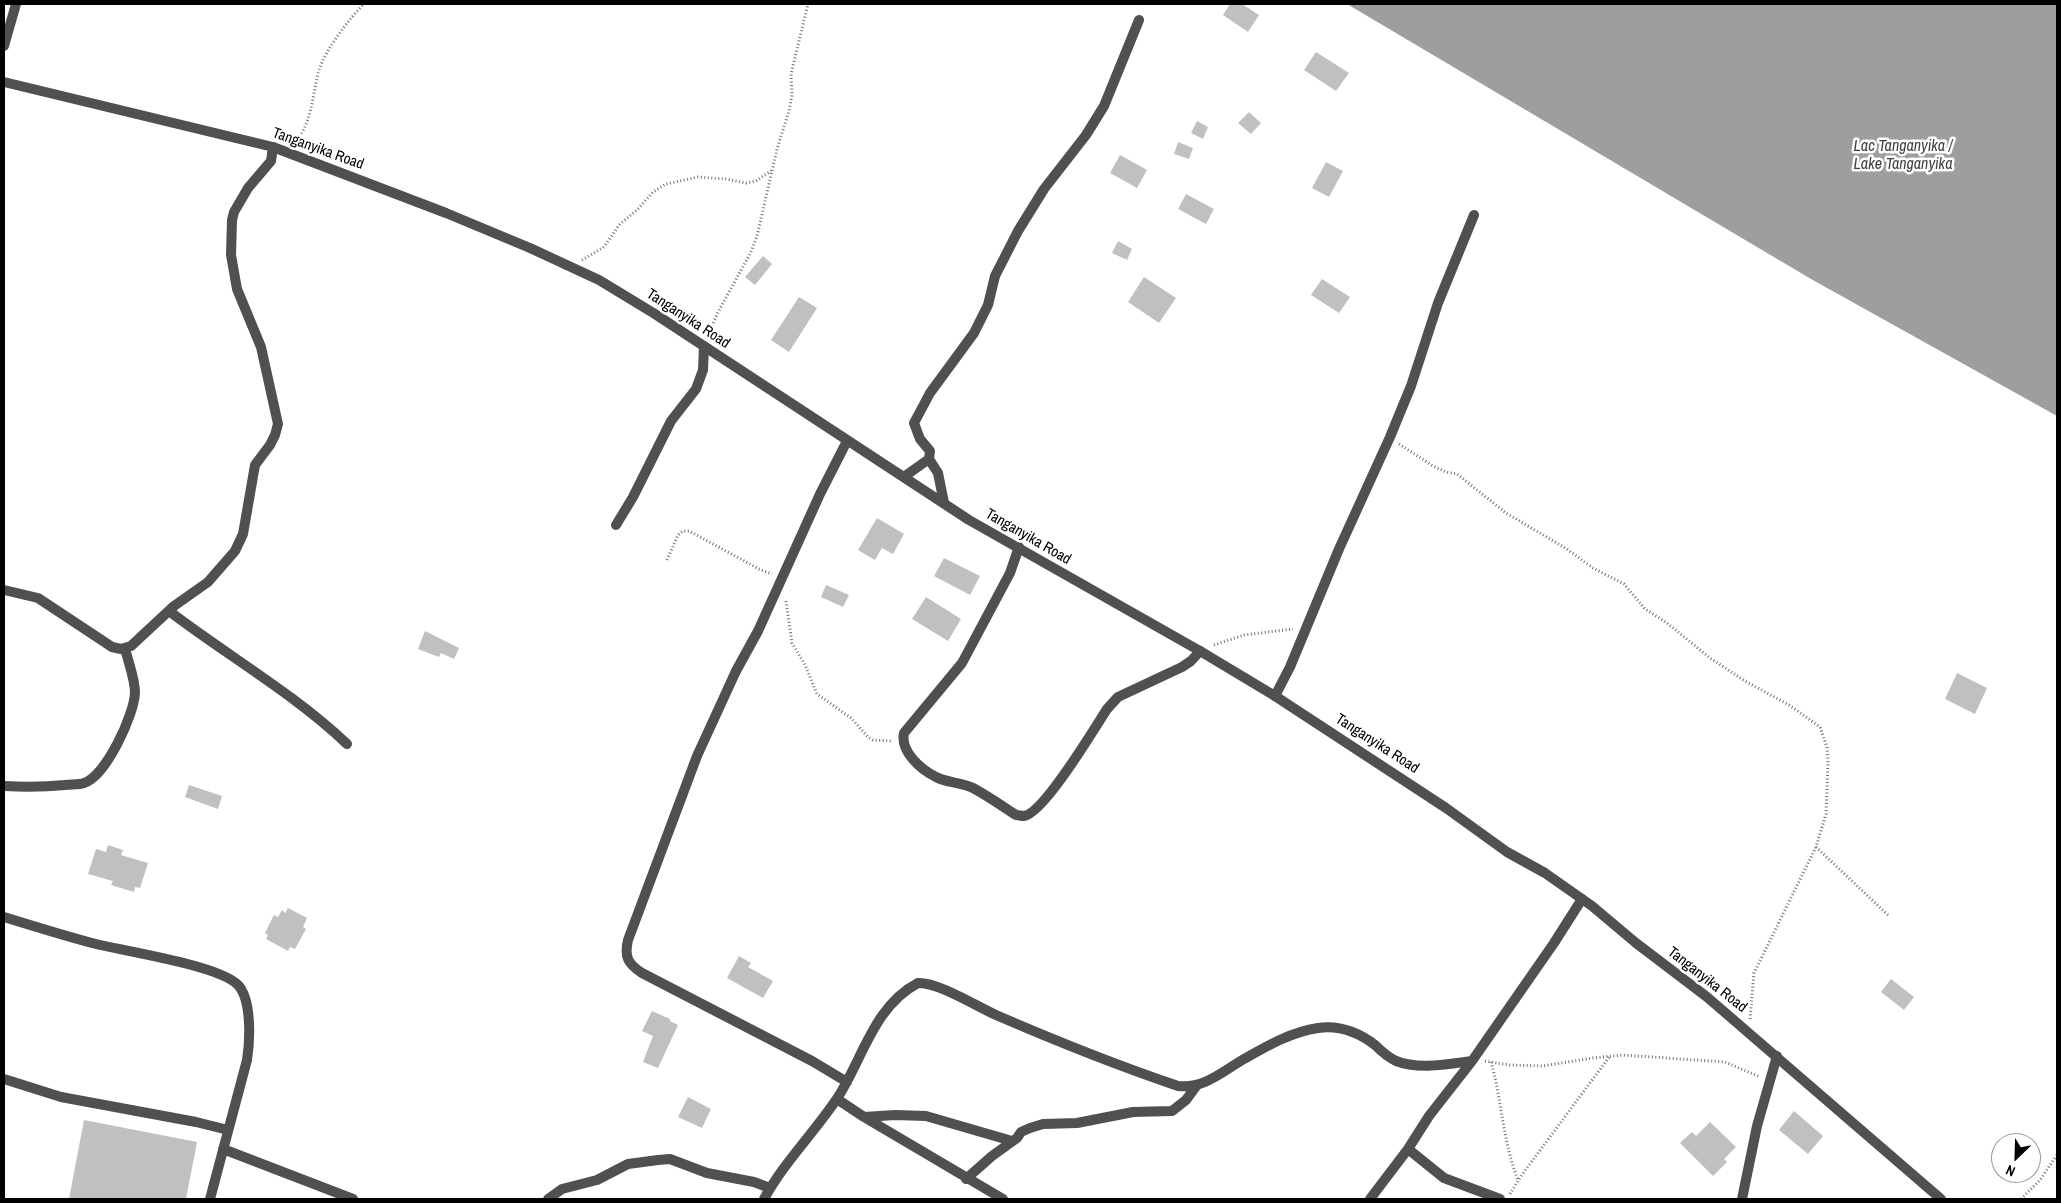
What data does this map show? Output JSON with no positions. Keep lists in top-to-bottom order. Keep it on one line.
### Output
{"streets":{"street":["Tanganyika Road"]},"water":["Lac Tanganyika / Lake Tanganyika"],"north":"bottom left"}
